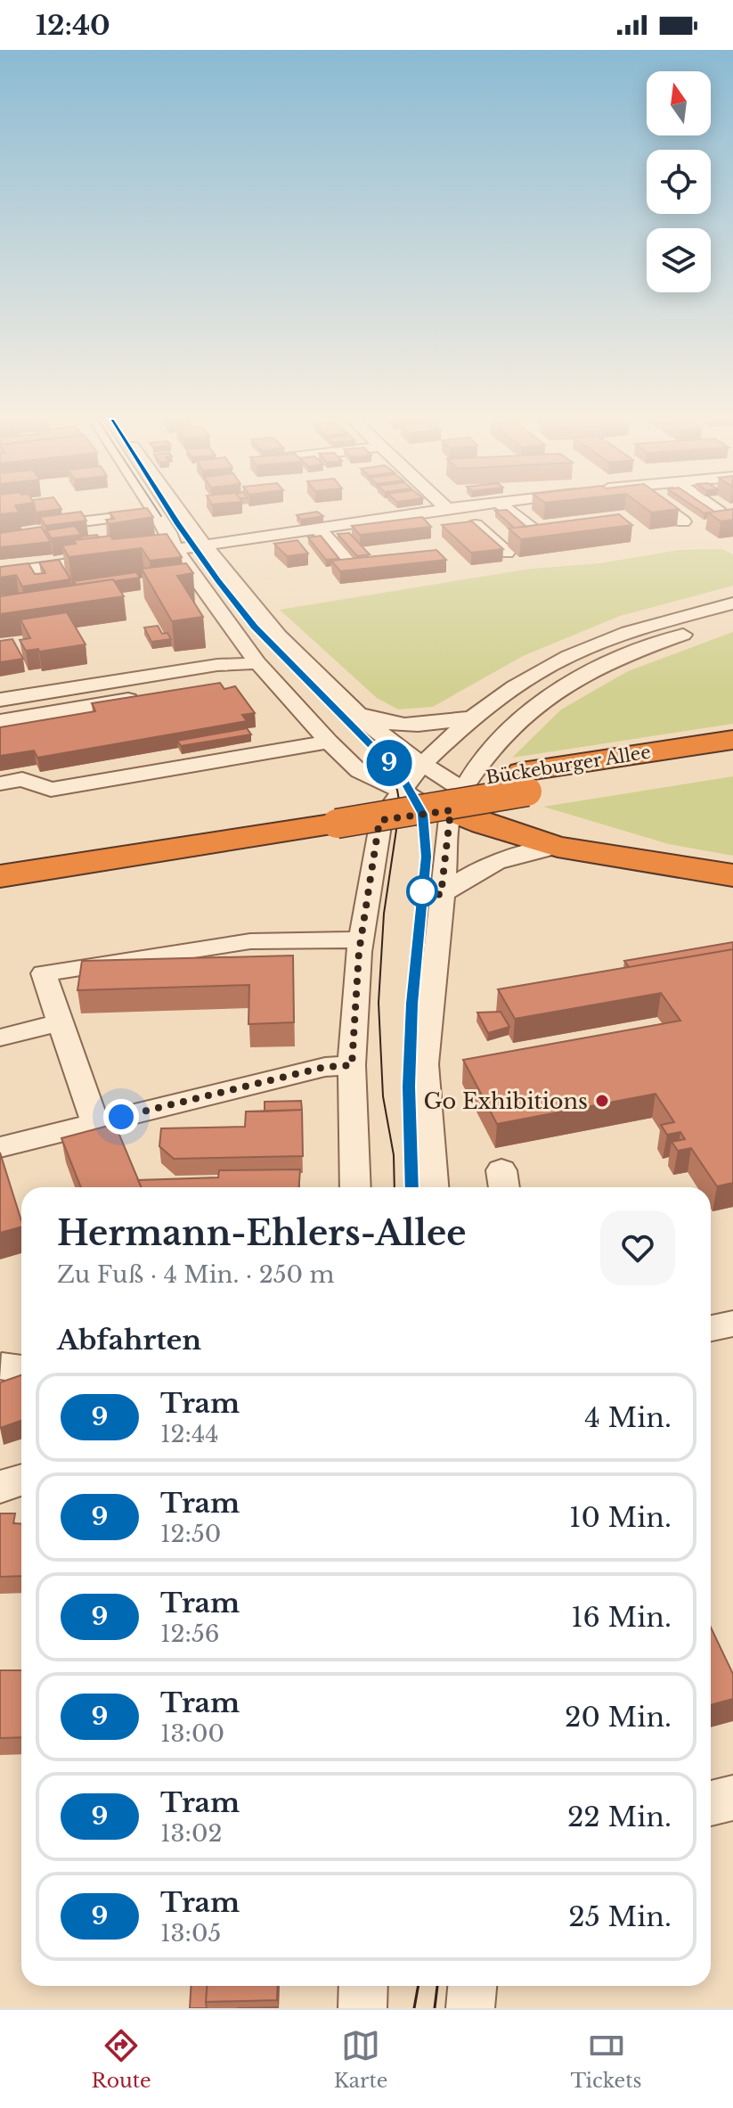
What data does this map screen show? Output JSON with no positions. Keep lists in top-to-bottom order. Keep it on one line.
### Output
{"streets":{"highway":["Bückeburger Allee"]},"places":["Go Exhibitions"],"lines":["tram line 9"],"north":"top","page":{"status":"12:40","on_map":"9","heading":[["Hermann-Ehlers-Allee","Zu Fuß · 4 Min. · 250 m"],"Abfahrten"],"list":[{"mark":"9","name":"Tram","note":"12:44","value":"4 Min."},{"mark":"9","name":"Tram","note":"12:50","value":"10 Min."},{"mark":"9","name":"Tram","note":"12:56","value":"16 Min."},{"mark":"9","name":"Tram","note":"13:00","value":"20 Min."},{"mark":"9","name":"Tram","note":"13:02","value":"22 Min."},{"mark":"9","name":"Tram","note":"13:05","value":"25 Min."}],"tabs":["Route","Karte","Tickets"]}}
